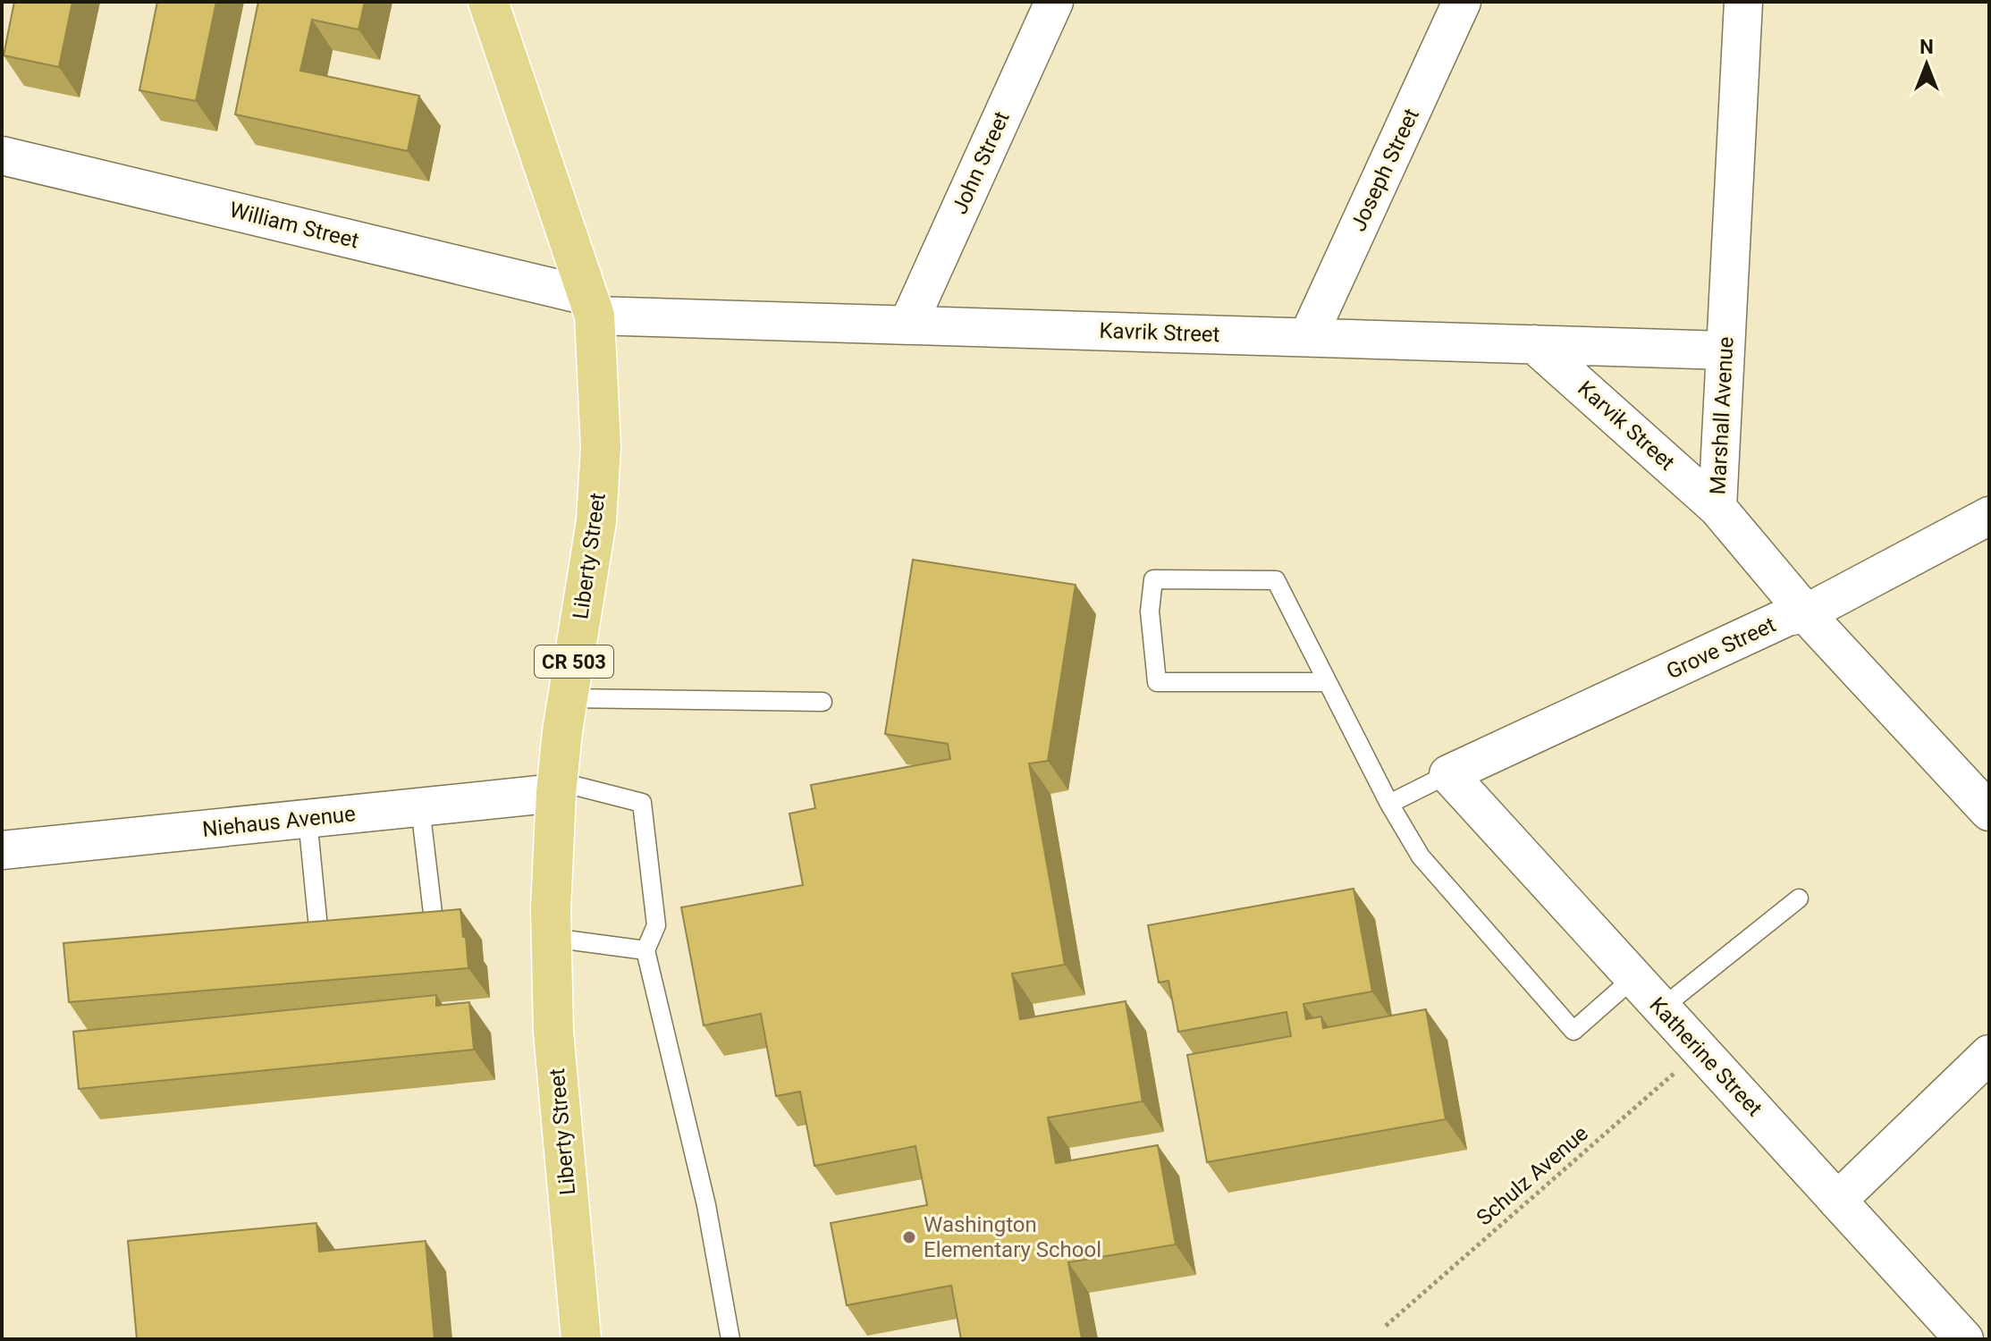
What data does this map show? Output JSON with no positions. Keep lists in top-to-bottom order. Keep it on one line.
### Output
{"streets":{"main road":["Liberty Street","CR 503"],"street":["John Street","Joseph Street","William Street","Kavrik Street","Marshall Avenue","Karvik Street","Grove Street","Niehaus Avenue","Katherine Street"],"path":["Schulz Avenue"]},"crossings":[["John Street","Kavrik Street"],["Joseph Street","Kavrik Street"],["William Street","Kavrik Street"],["William Street","Liberty Street"],["Kavrik Street","Marshall Avenue"],["Kavrik Street","Karvik Street"],["Kavrik Street","Liberty Street"],["Marshall Avenue","Karvik Street"],["Marshall Avenue","Grove Street"],["Liberty Street","Niehaus Avenue"],["Grove Street","Katherine Street"],["Katherine Street","Schulz Avenue"]],"places":["Washington Elementary School"],"north":"top"}
